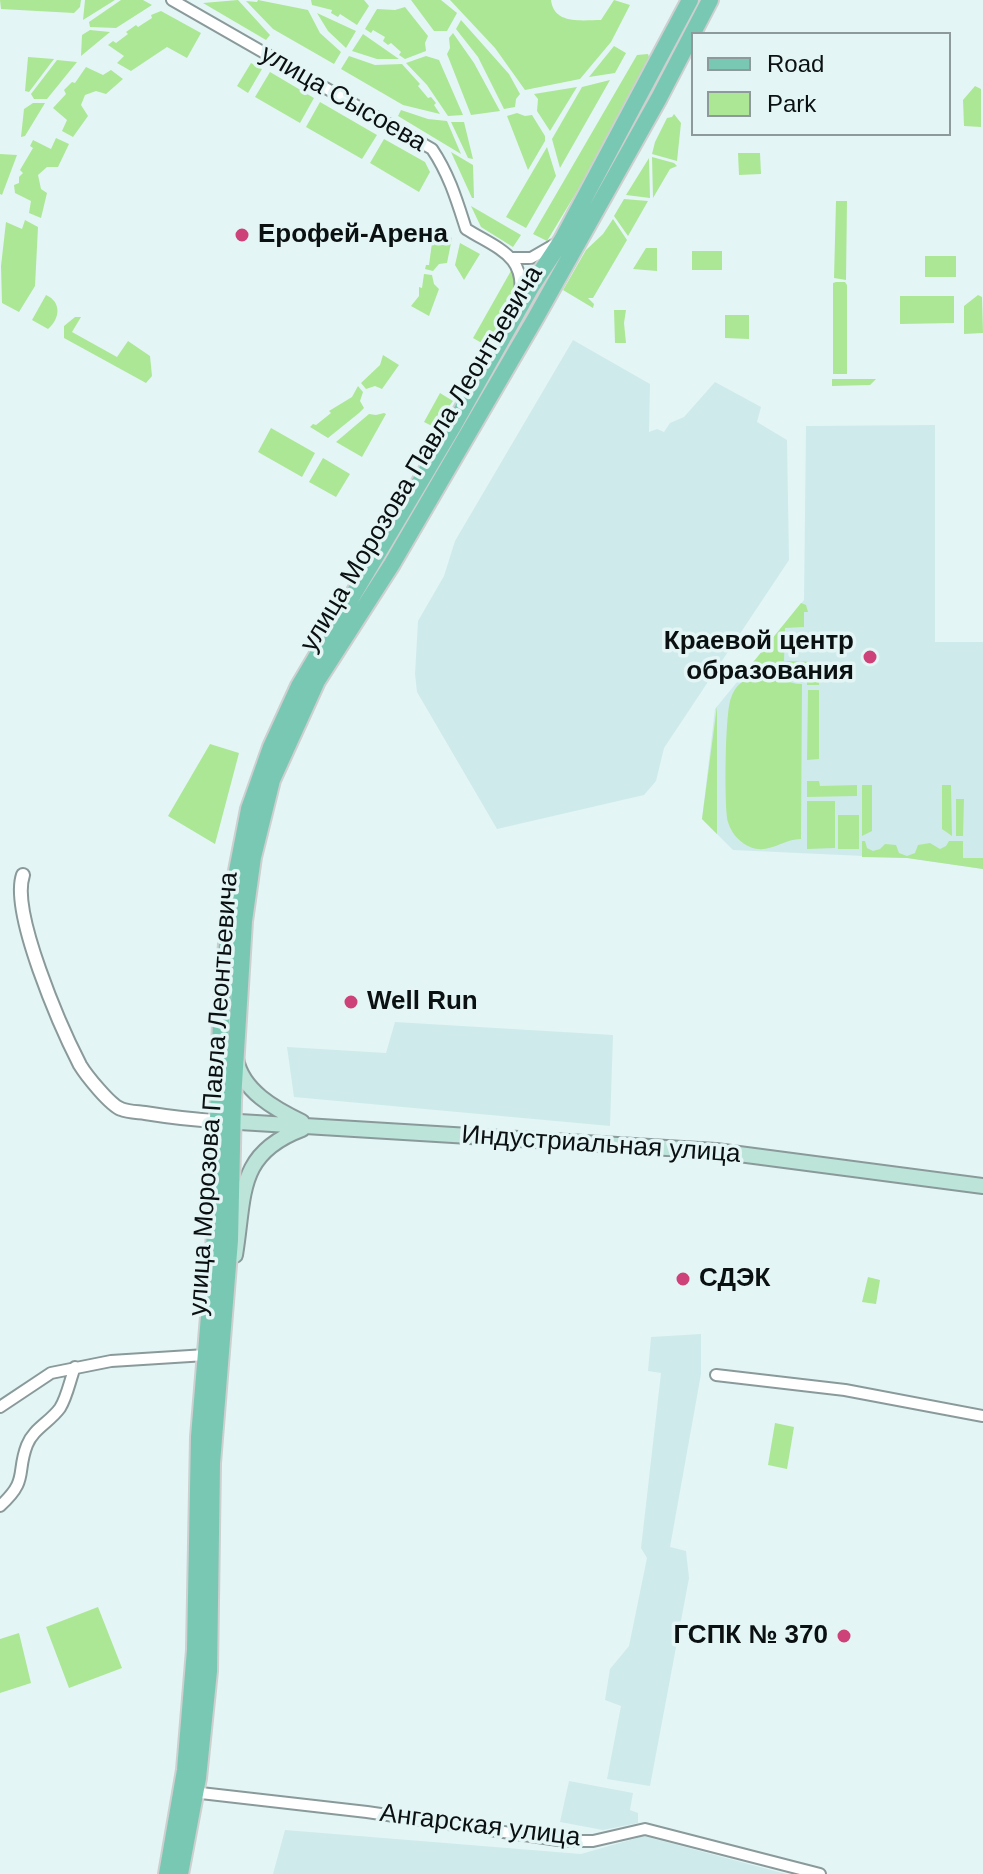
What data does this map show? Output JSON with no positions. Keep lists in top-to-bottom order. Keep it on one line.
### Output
{"streets":{"main road":["улица Морозова Павла Леонтьевича","Индустриальная улица"],"street":["улица Сысоева","Ангарская улица"]},"crossings":[["улица Морозова Павла Леонтьевича","Индустриальная улица"],["улица Морозова Павла Леонтьевича","Ангарская улица"]],"places":["Ерофей-Арена","Краевой центр образования","Well Run","СДЭК","ГСПК № 370"],"legend":["Road","Park"]}
